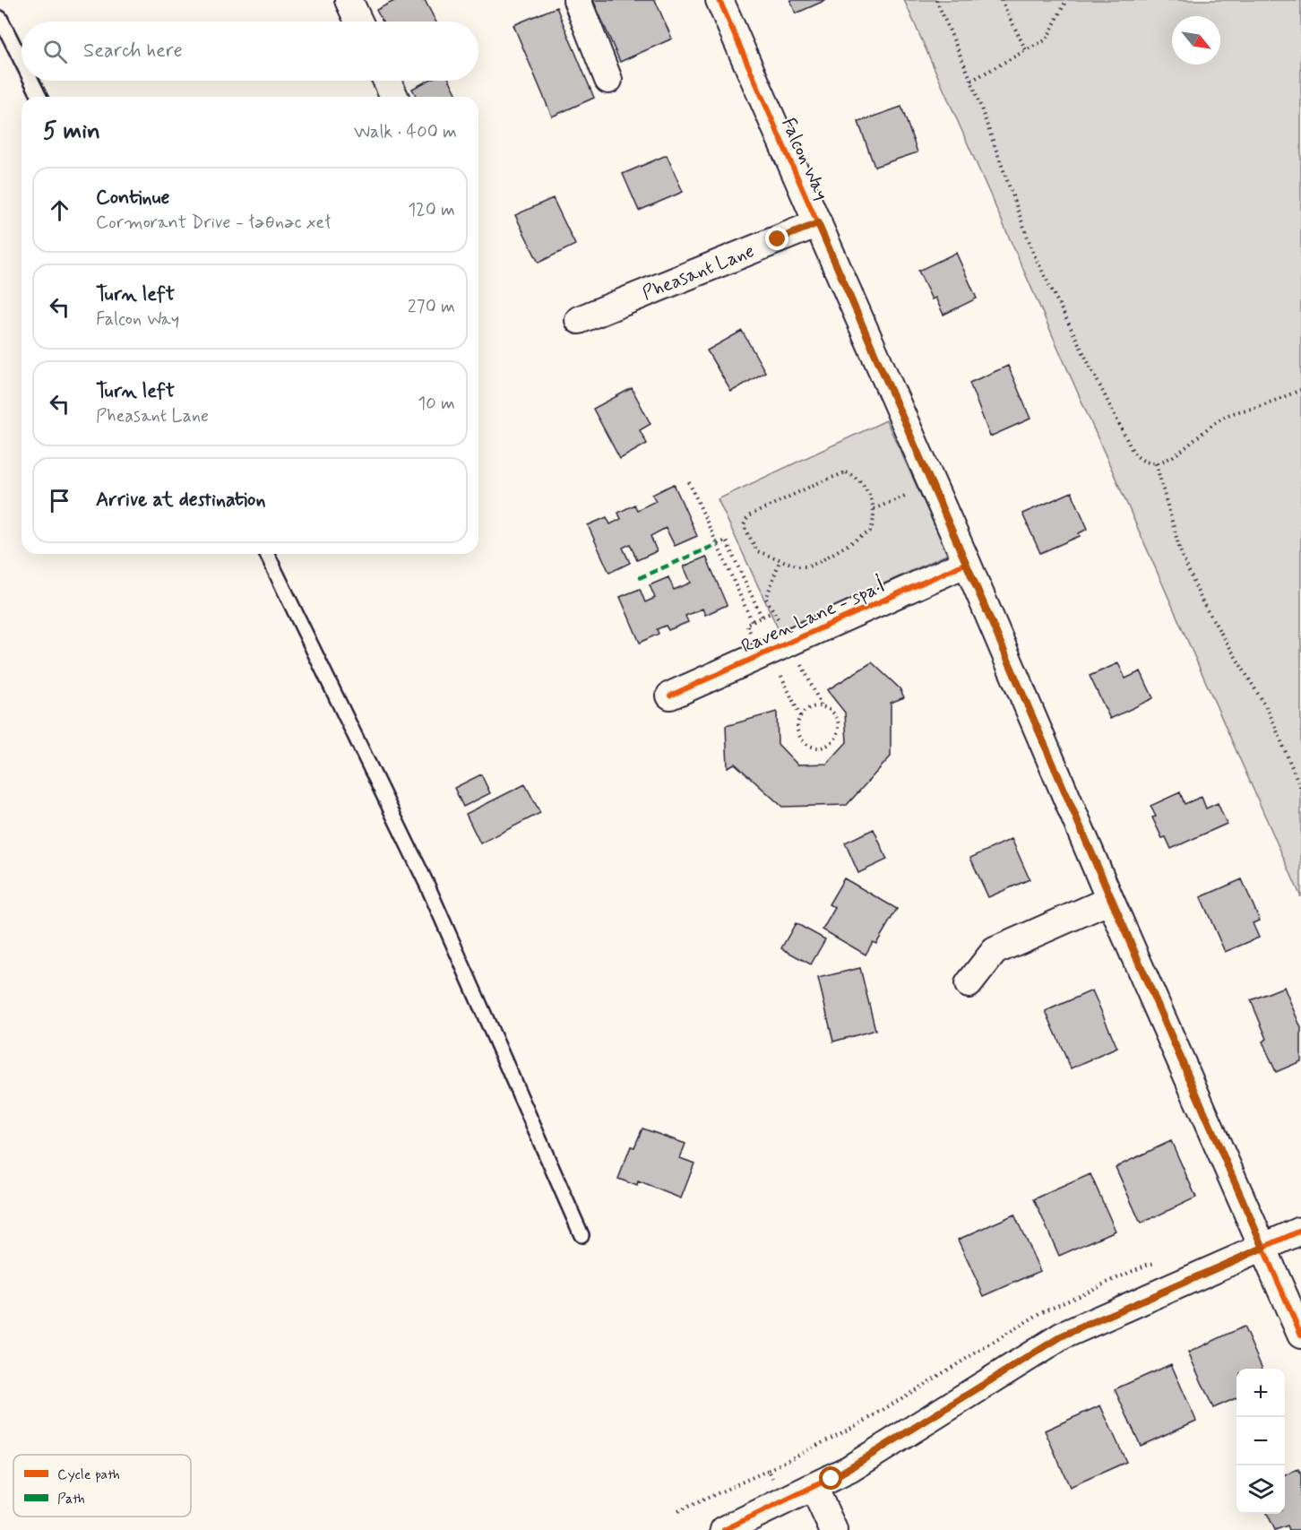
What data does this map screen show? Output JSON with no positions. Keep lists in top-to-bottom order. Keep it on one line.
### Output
{"streets":{"street":["Falcon Way","Pheasant Lane","Raven Lane - spa·l̓"]},"crossings":[["Falcon Way","Pheasant Lane"],["Falcon Way","Raven Lane - spa·l̓"]],"legend":["Cycle path","Path"],"north":"bottom right","page":{"search":"Search here","heading":["5 min","Walk · 400 m"],"list":[["Continue","Cormorant Drive - łəθnəc xeł","120 m"],["Turn left","Falcon Way","270 m"],["Turn left","Pheasant Lane","10 m"],"Arrive at destination"],"map_buttons":["+","−"]}}
